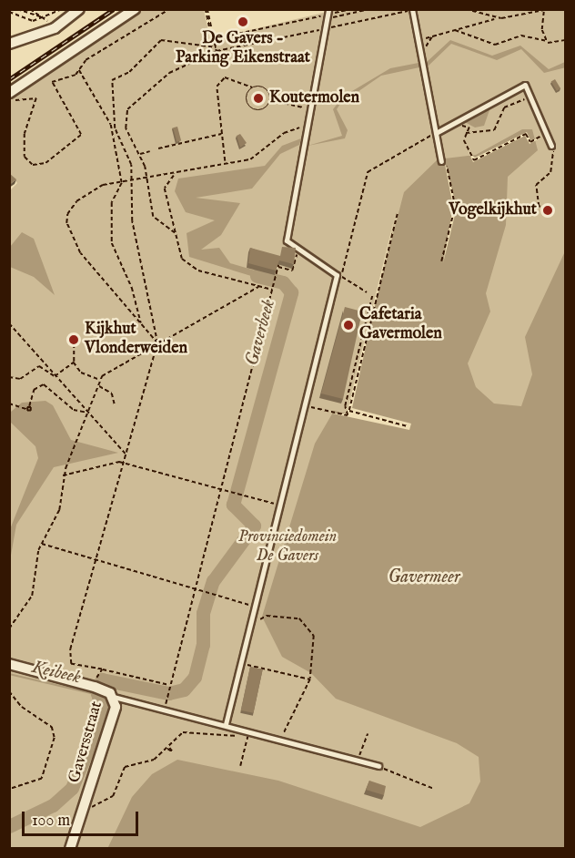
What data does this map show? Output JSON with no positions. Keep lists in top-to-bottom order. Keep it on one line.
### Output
{"streets":{"street":["Gaversstraat"]},"water":["Gaverbeek","Gavermeer","Keibeek"],"parks":["Provinciedomein De Gavers"],"places":["De Gavers - Parking Eikenstraat","Koutermolen","Vogelkijkhut","Cafetaria Gavermolen","Kijkhut Vlonderweiden"],"scale_bar":"100 m"}
